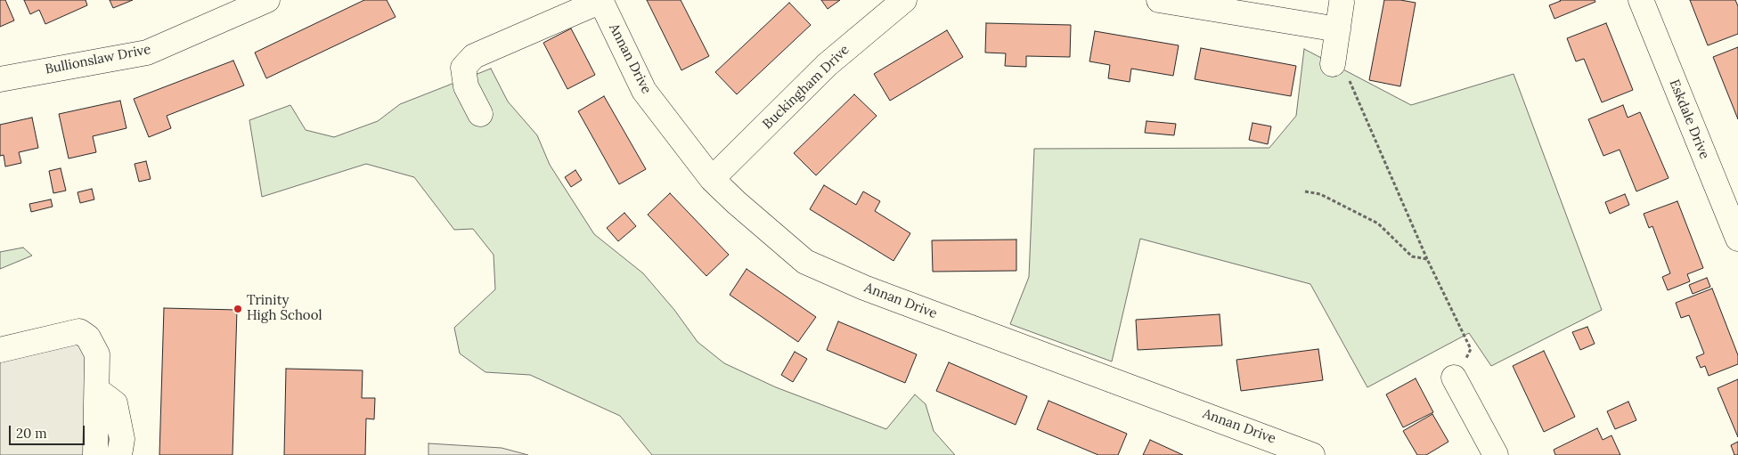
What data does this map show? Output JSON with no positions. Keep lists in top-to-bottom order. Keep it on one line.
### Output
{"streets":{"street":["Annan Drive","Bullionslaw Drive","Buckingham Drive","Eskdale Drive"]},"crossings":[["Annan Drive","Buckingham Drive"]],"places":["Trinity High School"],"scale_bar":"20 m"}
